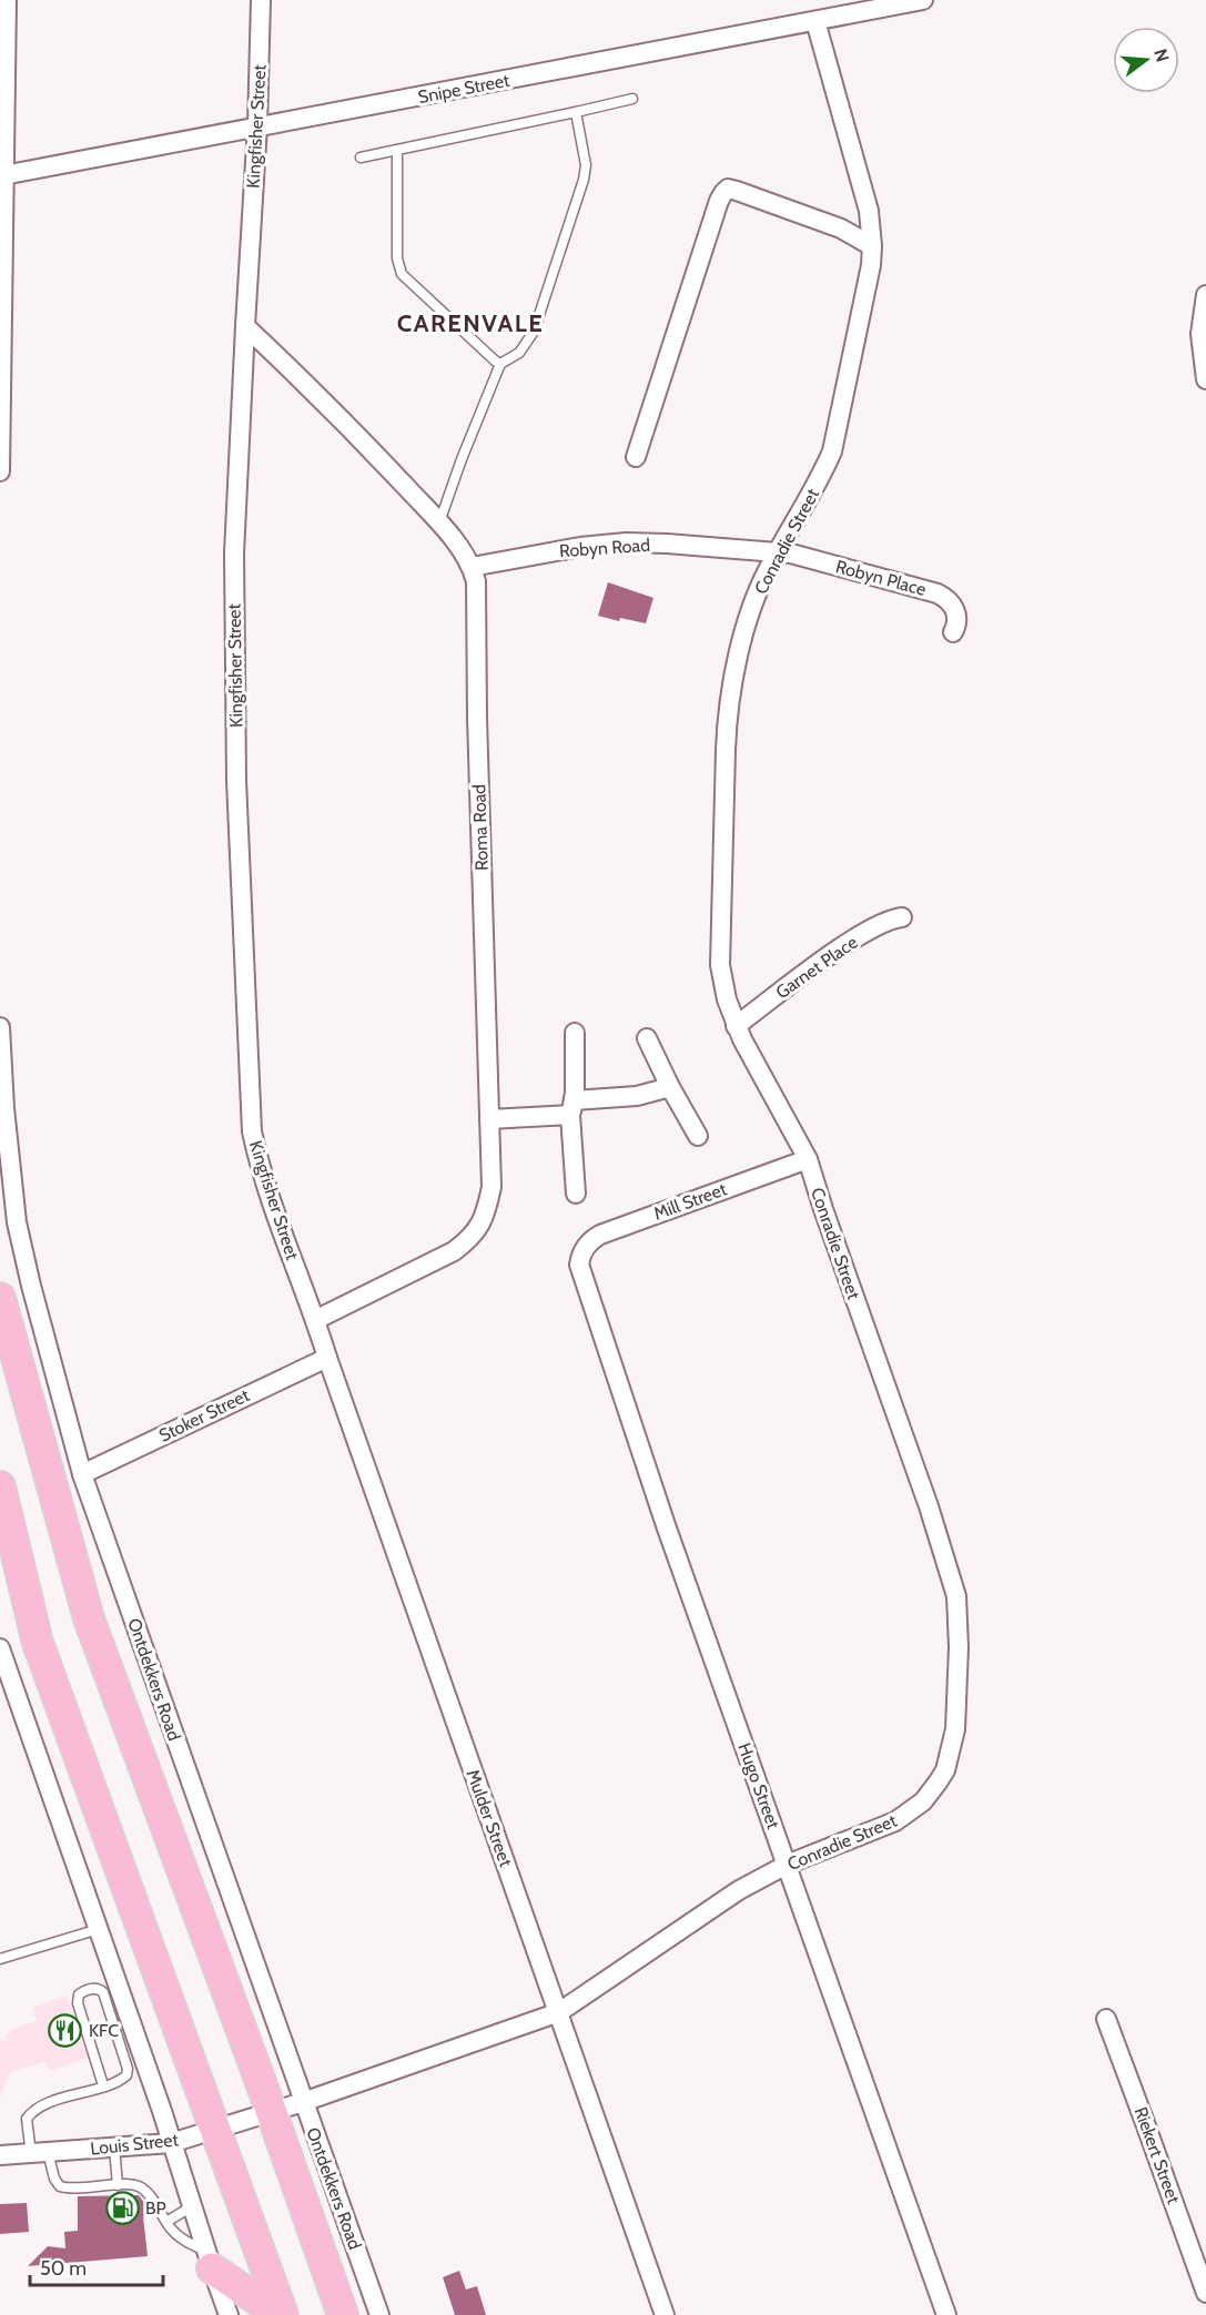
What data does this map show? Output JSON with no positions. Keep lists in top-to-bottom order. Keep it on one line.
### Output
{"streets":{"main road":["Ontdekkers Road"],"street":["Snipe Street","Kingfisher Street","Conradie Street","Robyn Road","Robyn Place","Roma Road","Garnet Place","Mill Street","Stoker Street","Hugo Street","Mulder Street","Louis Street","Riekert Street"]},"crossings":[["Snipe Street","Kingfisher Street"],["Snipe Street","Conradie Street"],["Kingfisher Street","Roma Road"],["Kingfisher Street","Mulder Street"],["Conradie Street","Robyn Road"],["Conradie Street","Robyn Place"],["Conradie Street","Garnet Place"],["Conradie Street","Mill Street"],["Conradie Street","Ontdekkers Road"],["Conradie Street","Hugo Street"],["Conradie Street","Mulder Street"],["Conradie Street","Louis Street"],["Robyn Road","Robyn Place"],["Robyn Road","Roma Road"],["Roma Road","Mulder Street"],["Mill Street","Hugo Street"],["Stoker Street","Ontdekkers Road"],["Stoker Street","Mulder Street"],["Ontdekkers Road","Louis Street"]],"districts":["CARENVALE"],"places":{"restaurant":["KFC"],"fuel station":["BP"]},"scale_bar":"50 m","north":"right"}
